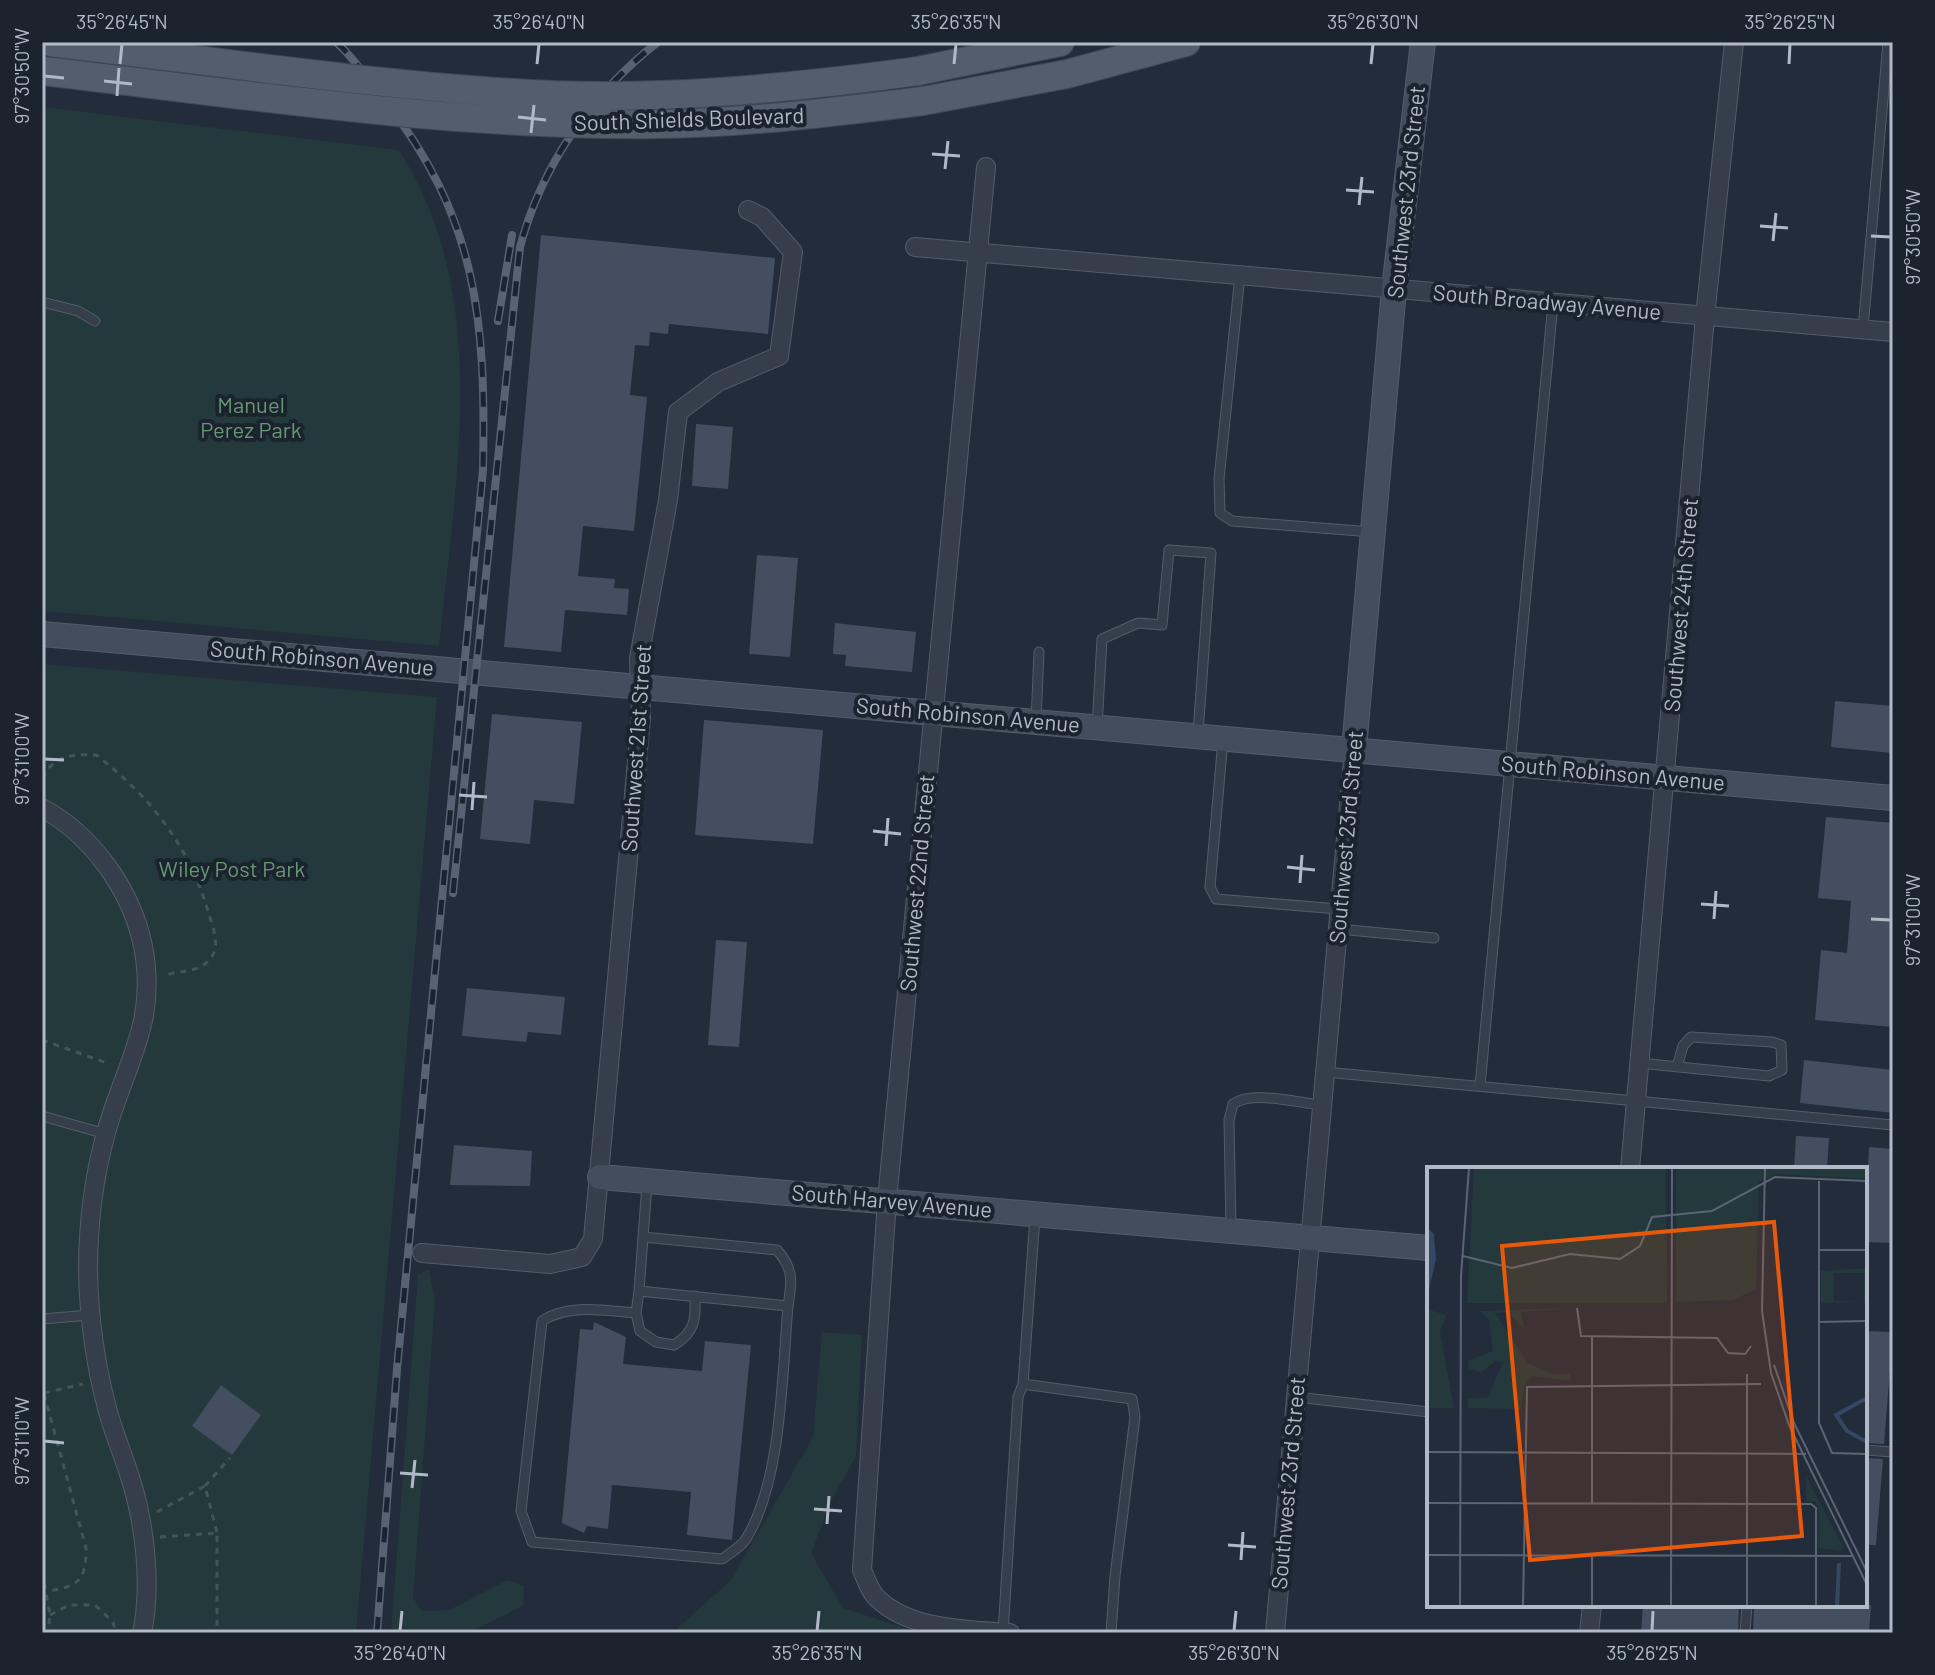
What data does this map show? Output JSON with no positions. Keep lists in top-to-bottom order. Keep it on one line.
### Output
{"streets":{"main road":["South Shields Boulevard","Southwest 23rd Street","South Robinson Avenue","South Harvey Avenue"],"street":["South Broadway Avenue","Southwest 24th Street","Southwest 21st Street","Southwest 22nd Street"]},"crossings":[["Southwest 23rd Street","South Broadway Avenue"],["Southwest 23rd Street","South Robinson Avenue"],["Southwest 23rd Street","South Harvey Avenue"],["South Broadway Avenue","Southwest 24th Street"],["South Broadway Avenue","Southwest 22nd Street"],["Southwest 24th Street","South Robinson Avenue"],["South Robinson Avenue","Southwest 21st Street"],["South Robinson Avenue","Southwest 22nd Street"],["Southwest 21st Street","South Harvey Avenue"],["Southwest 22nd Street","South Harvey Avenue"]],"parks":["Manuel Perez Park","Wiley Post Park"],"coordinates":["35°26'45\"N","35°26'40\"N","35°26'35\"N","35°26'30\"N","35°26'25\"N","97°30'50\"W","97°31'00\"W","97°31'10\"W"]}
